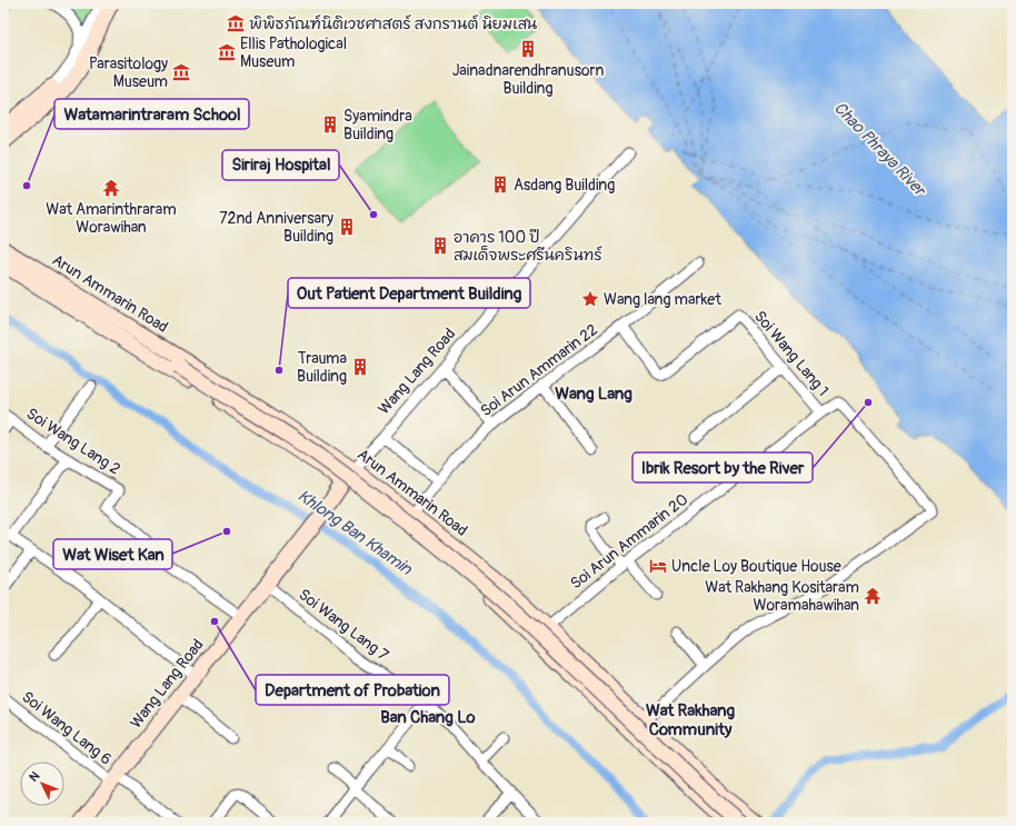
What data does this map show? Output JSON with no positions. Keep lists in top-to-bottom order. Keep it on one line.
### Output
{"streets":{"main road":["Arun Ammarin Road","Wang Lang Road"],"street":["Soi Wang Lang 1","Soi Arun Ammarin 22","Soi Wang Lang 2","Soi Arun Ammarin 20","Soi Wang Lang 7","Soi Wang Lang 6"]},"crossings":[["Arun Ammarin Road","Soi Arun Ammarin 22"],["Arun Ammarin Road","Wang Lang Road"],["Arun Ammarin Road","Soi Arun Ammarin 20"],["Soi Wang Lang 1","Soi Arun Ammarin 22"],["Soi Wang Lang 1","Soi Arun Ammarin 20"],["Wang Lang Road","Soi Wang Lang 2"],["Wang Lang Road","Soi Wang Lang 7"],["Wang Lang Road","Soi Wang Lang 6"]],"districts":["Wang Lang","Wat Rakhang Community","Ban Chang Lo"],"water":["Chao Phraya River","Khlong Ban Khamin"],"places":{"museum":["พิพิธภัณฑ์นิติเวชศาสตร์ สงกรานต์ นิยมเสน","Ellis Pathological Museum","Parasitology Museum"],"building":["Jainadnarendhranusorn Building","Syamindra Building","Asdang Building","72nd Anniversary Building","อาคาร 100 ปี สมเด็จพระศรีนครินทร์","Trauma Building"],"other":["Watamarintraram School","Siriraj Hospital","Out Patient Department Building","Ibrik Resort by the River","Wat Wiset Kan","Department of Probation"],"temple":["Wat Amarinthraram Worawihan","Wat Rakhang Kositaram Woramahawihan"],"place":["Wang lang market"],"hotel":["Uncle Loy Boutique House"]},"north":"top left"}
